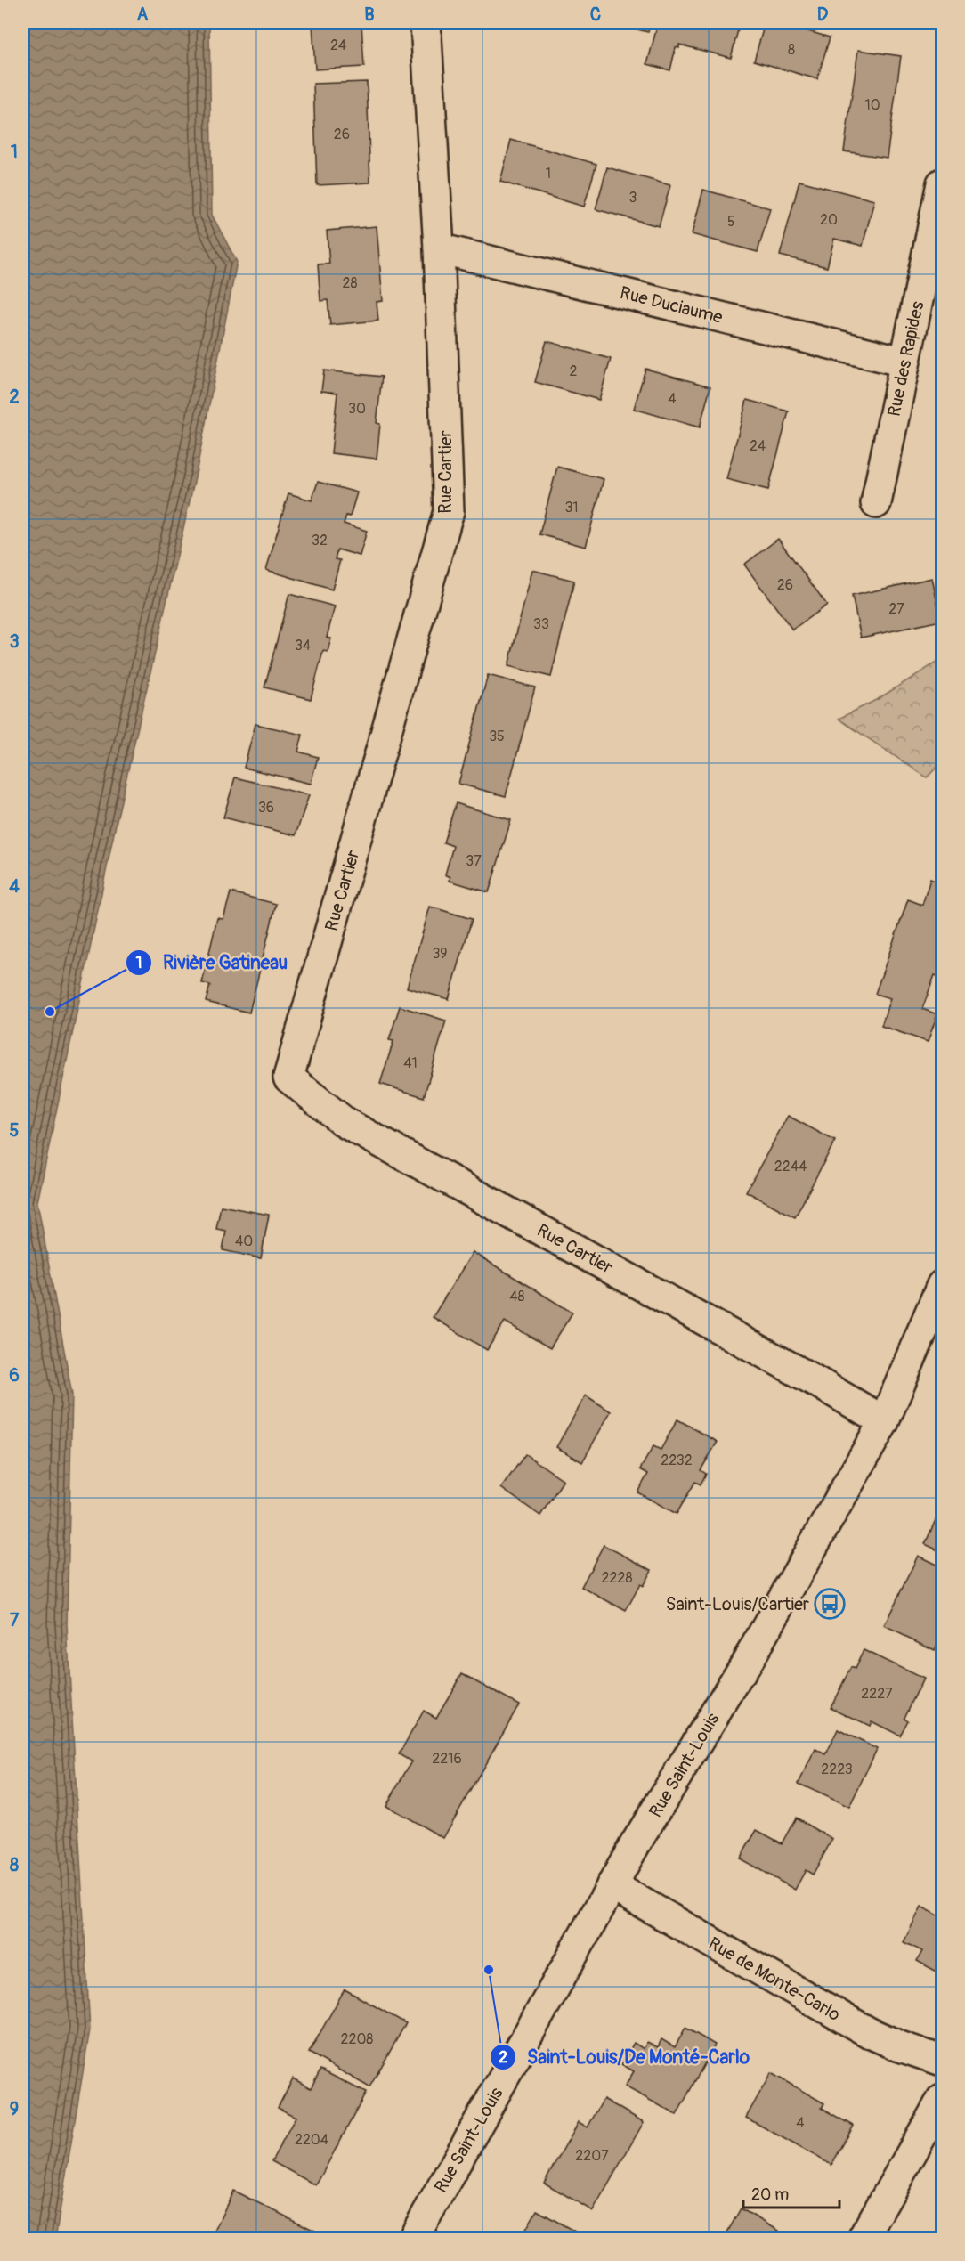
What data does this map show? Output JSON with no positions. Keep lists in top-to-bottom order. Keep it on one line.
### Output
{"streets":{"street":["Rue Duciaume","Rue des Rapides","Rue Cartier","Rue Saint-Louis","Rue de Monte-Carlo"]},"crossings":[["Rue Duciaume","Rue des Rapides"],["Rue Duciaume","Rue Cartier"],["Rue Cartier","Rue Saint-Louis"],["Rue Saint-Louis","Rue de Monte-Carlo"]],"places":{"other":["Rivière Gatineau","Saint-Louis/De Monté-Carlo"],"bus stop":["Saint-Louis/Cartier"]},"house_numbers":["24","8","10","26","1","3","20","5","28","2","4","30","24","31","32","26","27","33","34","35","36","37","39","41","2244","40","48","2232","2228","2227","2216","2223","2208","4","2204","2207"],"scale_bar":"20 m","grid":{"columns":["A","B","C","D"],"rows":["1","2","3","4","5","6","7","8","9"]}}
